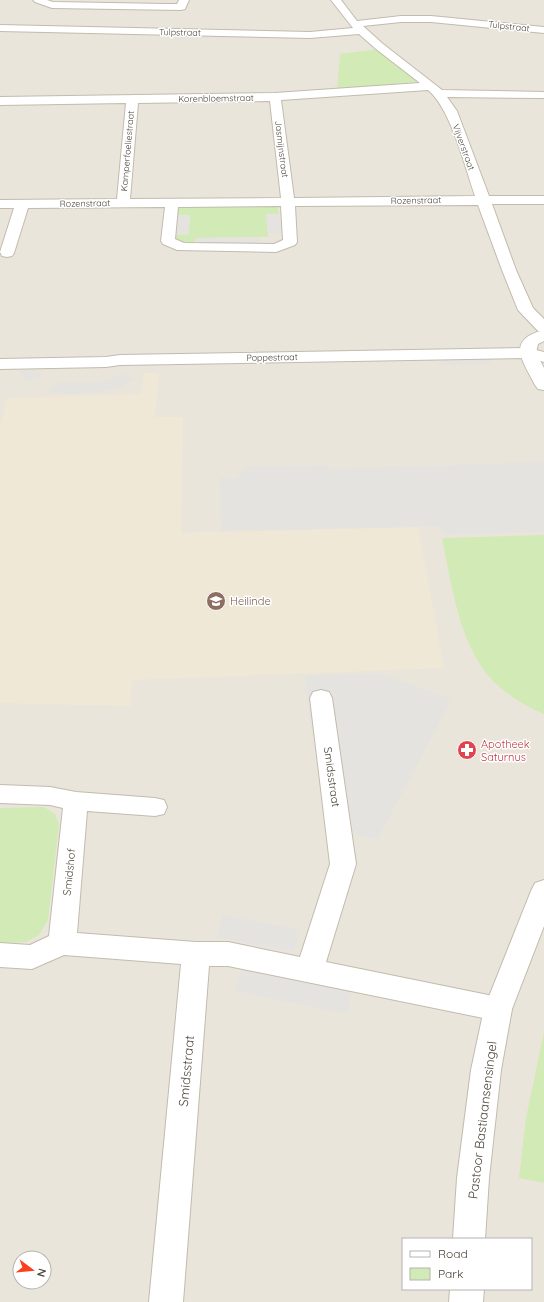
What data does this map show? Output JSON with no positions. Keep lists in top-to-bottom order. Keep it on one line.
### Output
{"streets":{"street":["Tulpstraat","Korenbloemstraat","Vijverstraat","Jasmijnstraat","Kamperfoeliestraat","Rozenstraat","Poppestraat","Smidsstraat","Smidshof","Pastoor Bastiaansensingel"]},"crossings":[["Tulpstraat","Vijverstraat"],["Korenbloemstraat","Vijverstraat"],["Korenbloemstraat","Jasmijnstraat"],["Korenbloemstraat","Kamperfoeliestraat"],["Vijverstraat","Rozenstraat"],["Jasmijnstraat","Rozenstraat"],["Kamperfoeliestraat","Rozenstraat"]],"places":{"school or university":["Heilinde"],"pharmacy":["Apotheek Saturnus"]},"legend":["Road","Park"],"north":"right"}
